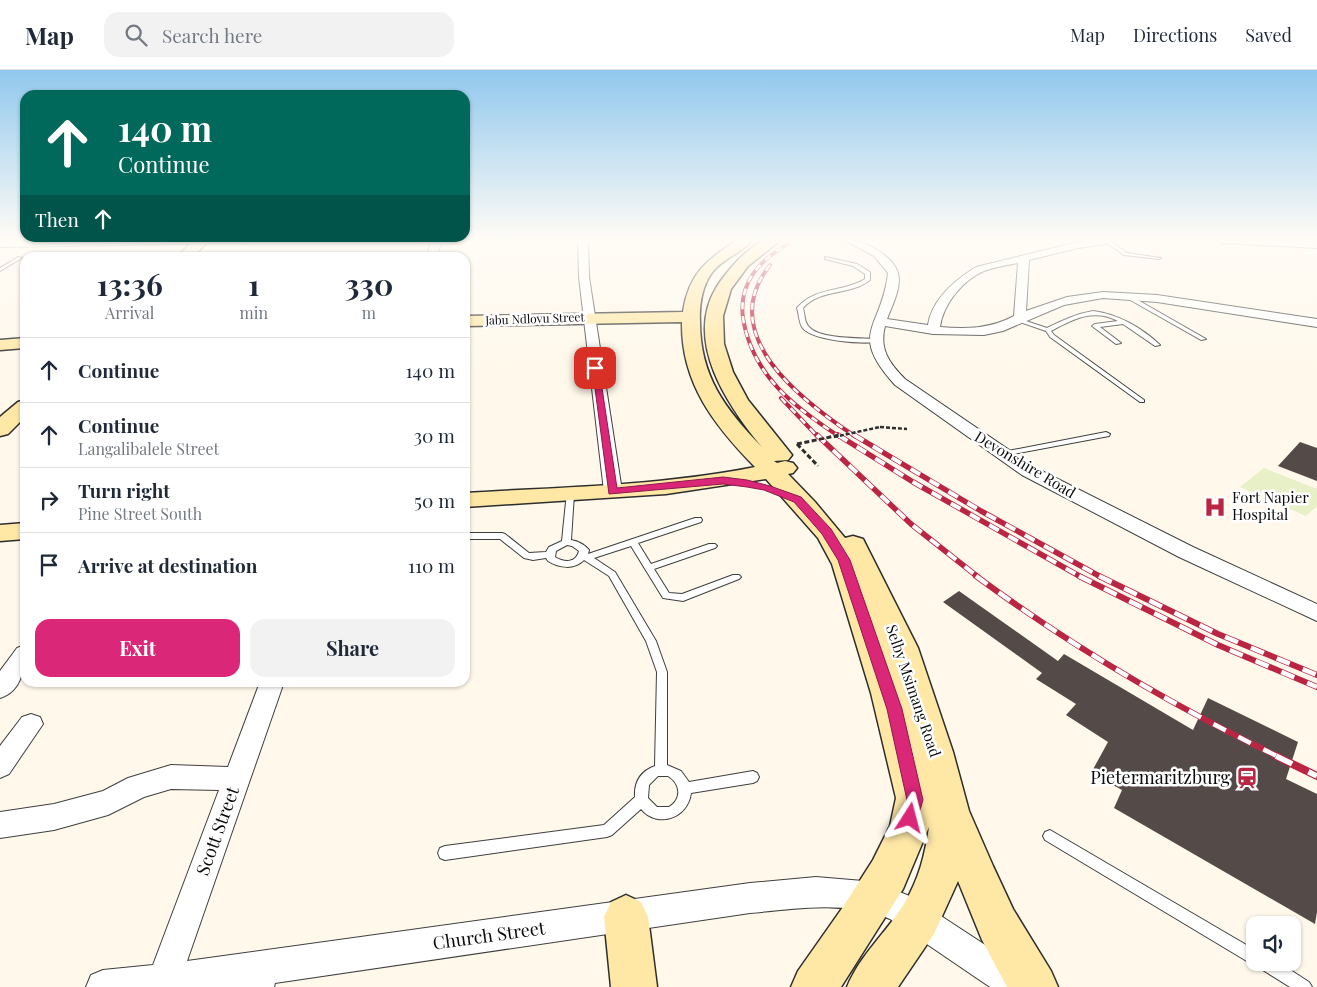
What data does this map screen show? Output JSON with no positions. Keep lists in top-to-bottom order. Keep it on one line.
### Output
{"streets":{"main road":["Jabu Ndlovu Street","Selby Msimang Road"],"street":["Devonshire Road","Scott Street","Church Street"]},"crossings":[["Jabu Ndlovu Street","Selby Msimang Road"],["Selby Msimang Road","Church Street"],["Scott Street","Church Street"]],"places":{"hospital":["Fort Napier Hospital"],"station":["Pietermaritzburg"]},"page":{"header":"Map","search":"Search here","nav":["Map","Directions","Saved"],"turn":["140 m","Continue"],"then":"Then","eta":["13:36","Arrival","1","min","330","m"],"list":[{"name":"Continue","value":"140 m"},{"name":"Continue","note":"Langalibalele Street","value":"30 m"},{"name":"Turn right","note":"Pine Street South","value":"50 m"},{"name":"Arrive at destination","value":"110 m"}],"buttons":["Exit","Share"]}}
